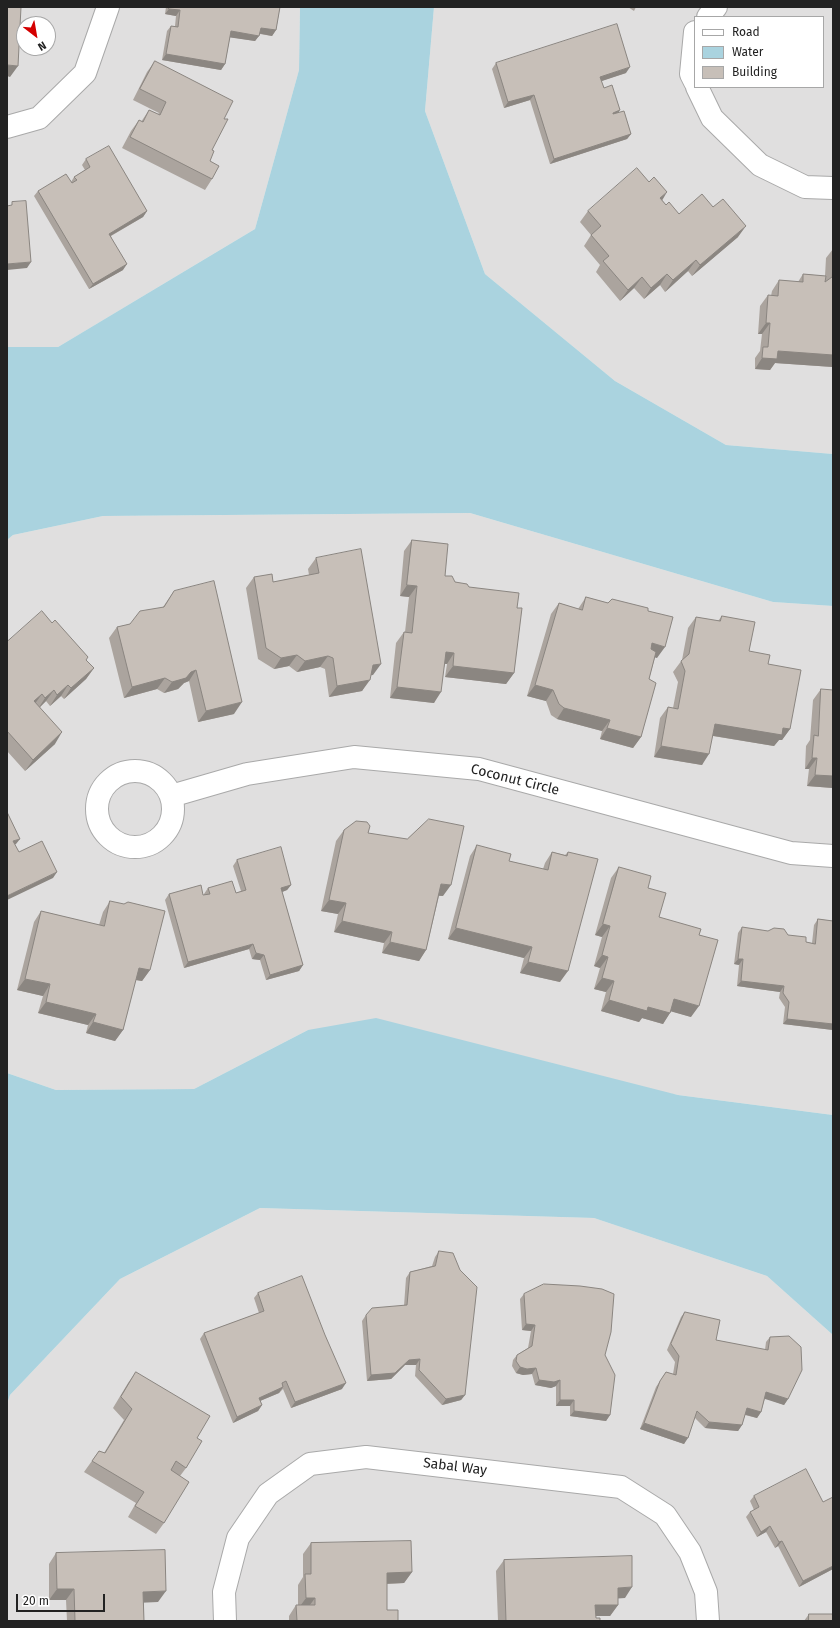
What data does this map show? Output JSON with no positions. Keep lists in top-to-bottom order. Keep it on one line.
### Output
{"streets":{"street":["Coconut Circle","Sabal Way"]},"legend":["Road","Water","Building"],"scale_bar":"20 m","north":"bottom right"}
